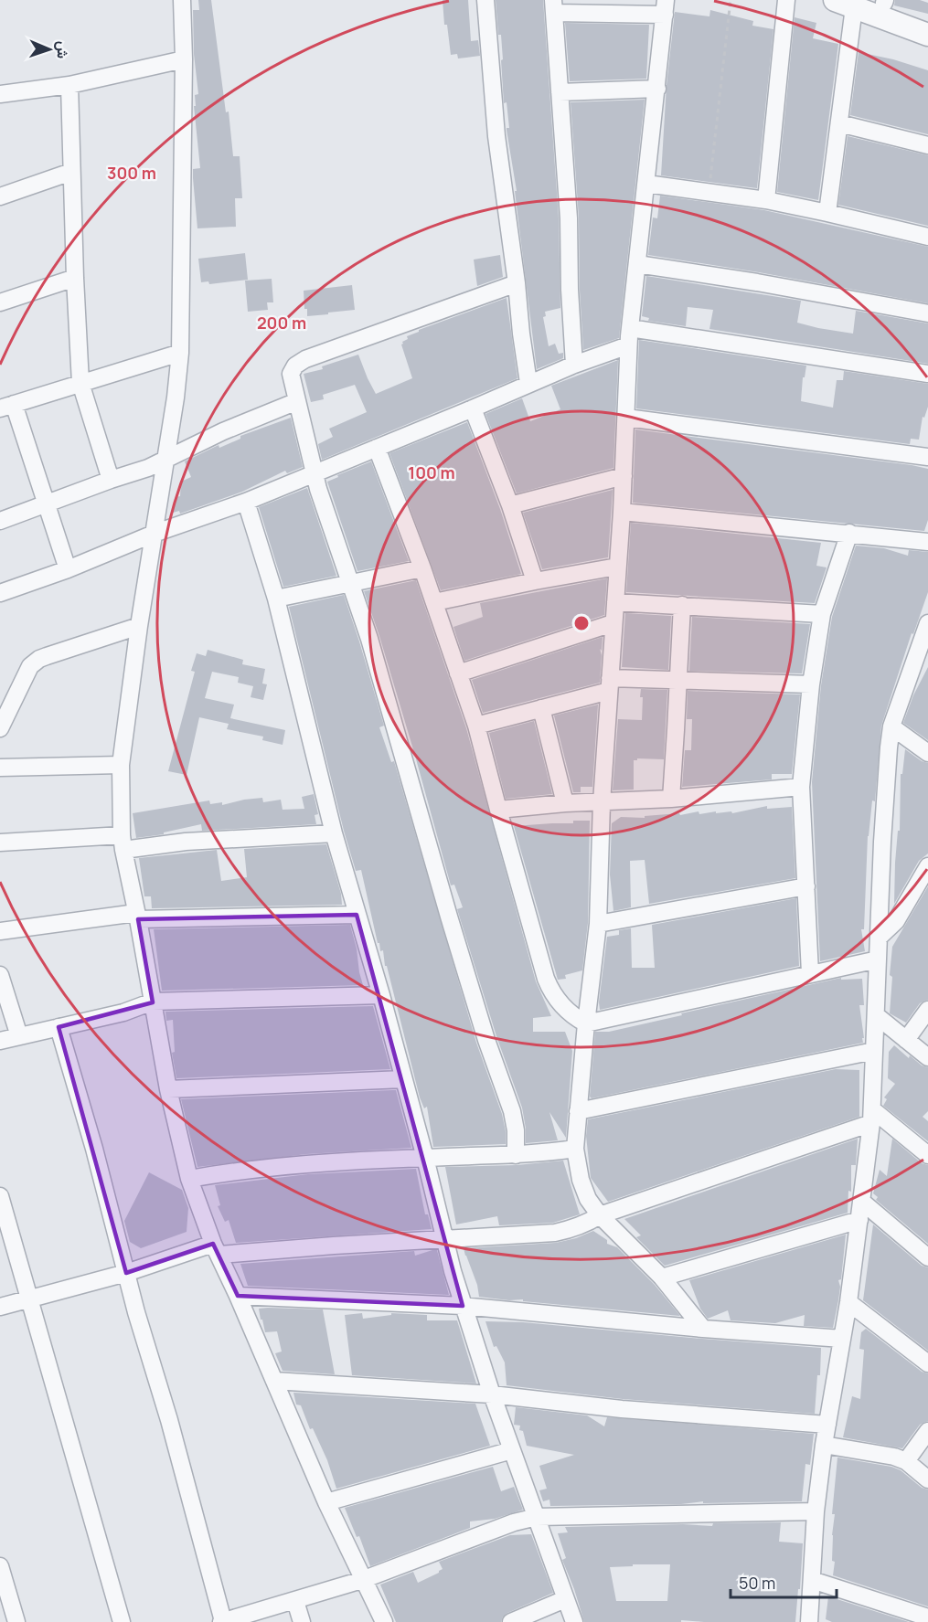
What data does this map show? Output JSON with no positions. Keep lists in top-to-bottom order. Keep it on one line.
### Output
{"scale_bar":"50 m","north":"right","rings":["300 m","200 m","100 m"]}
